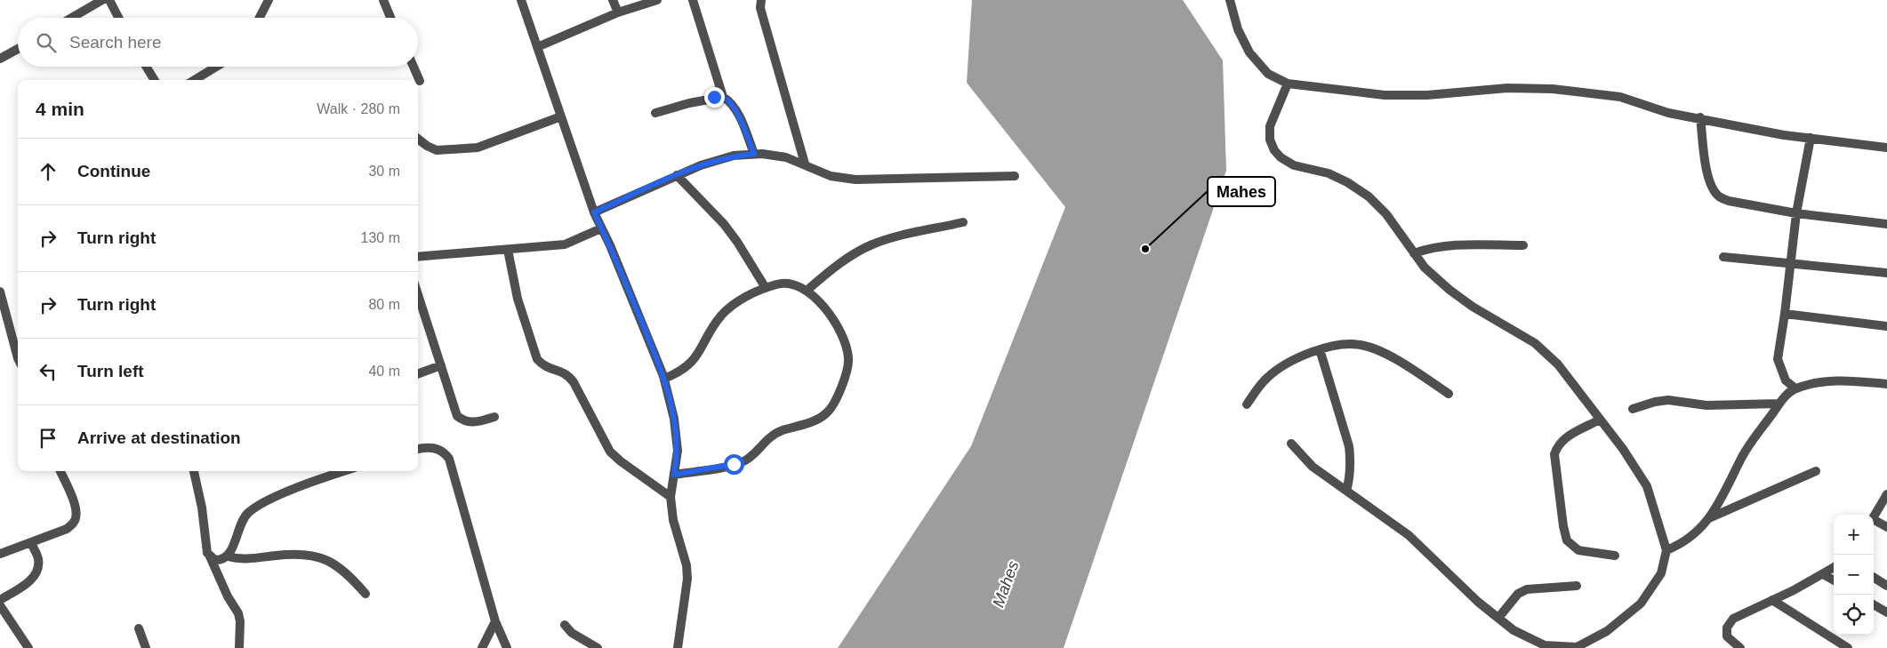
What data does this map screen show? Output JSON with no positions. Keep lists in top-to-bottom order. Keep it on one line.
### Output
{"water":["Mahes"],"places":["Mahes"],"page":{"search":"Search here","heading":["4 min","Walk · 280 m"],"list":[["Continue","30 m"],["Turn right","130 m"],["Turn right","80 m"],["Turn left","40 m"],"Arrive at destination"],"map_buttons":["+","−"]}}
